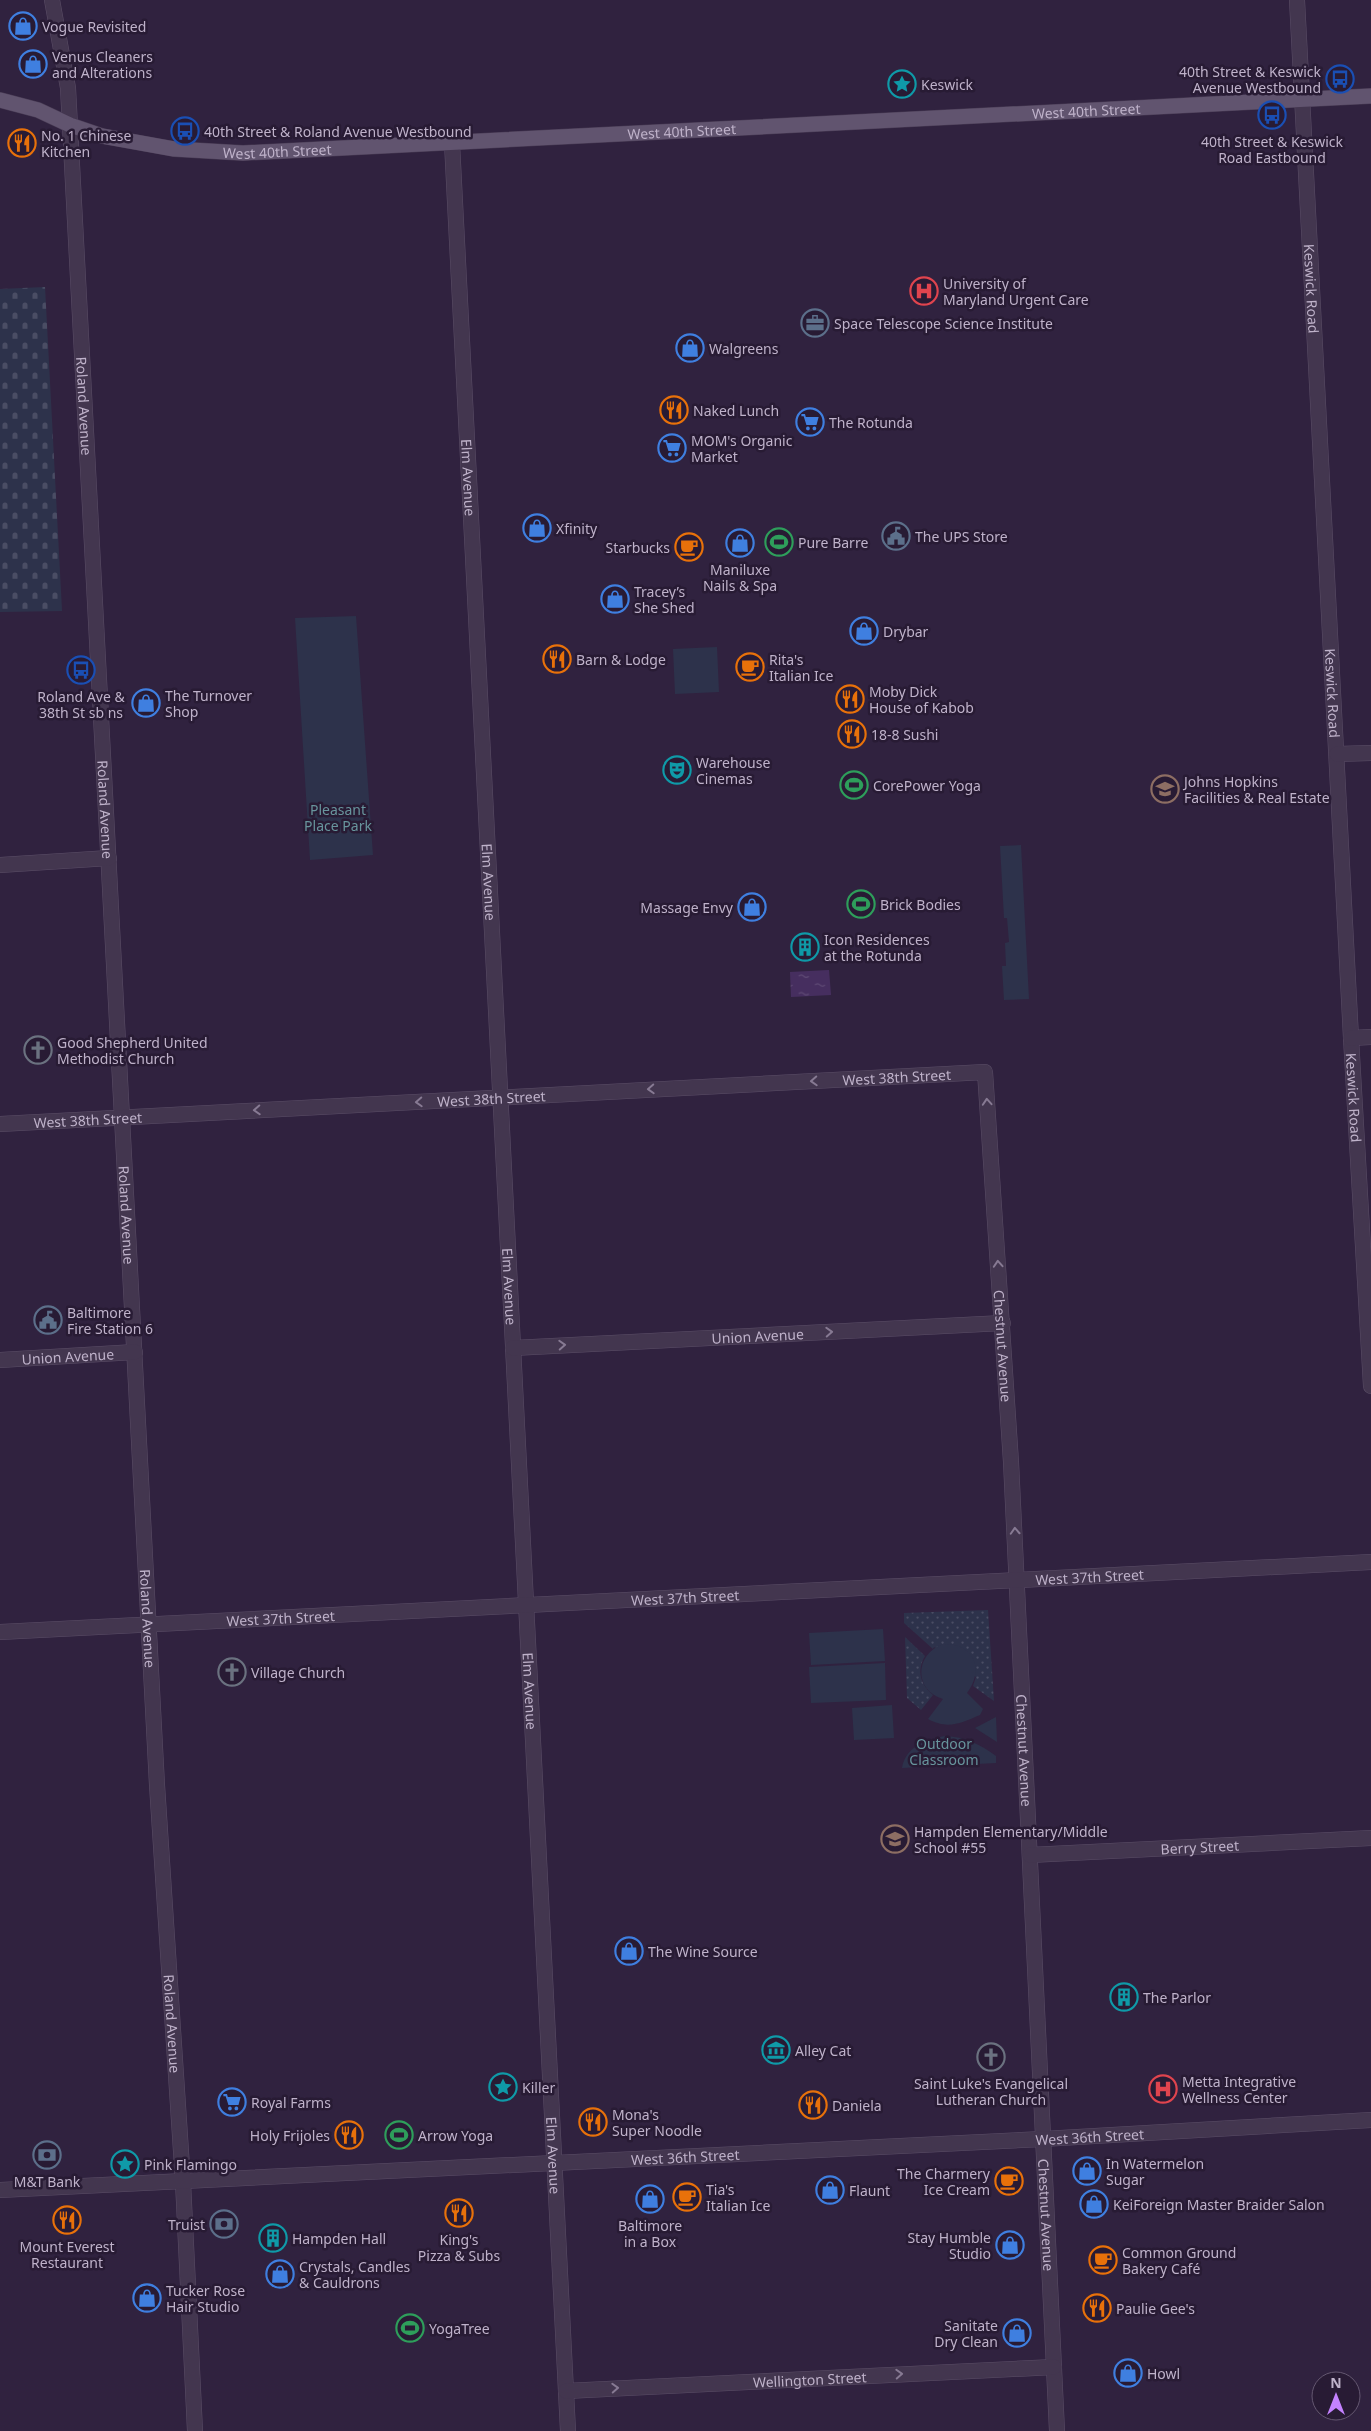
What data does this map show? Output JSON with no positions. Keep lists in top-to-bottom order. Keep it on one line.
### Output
{"streets":{"main road":["West 40th Street"],"street":["Keswick Road","Roland Avenue","Elm Avenue","West 38th Street","Union Avenue","Chestnut Avenue","West 37th Street","Berry Street","West 36th Street","Wellington Street"]},"crossings":[["West 40th Street","Keswick Road"],["West 40th Street","Roland Avenue"],["West 40th Street","Elm Avenue"],["Roland Avenue","West 38th Street"],["Roland Avenue","Union Avenue"],["Roland Avenue","West 37th Street"],["Roland Avenue","West 36th Street"],["Elm Avenue","West 38th Street"],["Elm Avenue","Union Avenue"],["Elm Avenue","West 37th Street"],["Elm Avenue","West 36th Street"],["Elm Avenue","Wellington Street"],["West 38th Street","Chestnut Avenue"],["Union Avenue","Chestnut Avenue"],["Chestnut Avenue","West 37th Street"],["Chestnut Avenue","Berry Street"],["Chestnut Avenue","West 36th Street"],["Chestnut Avenue","Wellington Street"]],"one_way":["West 38th Street","Union Avenue","Chestnut Avenue","Wellington Street"],"parks":["Pleasant Place Park","Outdoor Classroom"],"places":{"shop":["Vogue Revisited","Venus Cleaners and Alterations","Walgreens","Xfinity","Maniluxe Nails & Spa","Tracey’s She Shed","Drybar","The Turnover Shop","Massage Envy","The Wine Source","In Watermelon Sugar","Flaunt","Baltimore in a Box","KeiForeign Master Braider Salon","Stay Humble Studio","Crystals, Candles & Cauldrons","Tucker Rose Hair Studio","Sanitate Dry Clean","Howl"],"bus stop":["40th Street & Keswick Avenue Westbound","40th Street & Keswick Road Eastbound","40th Street & Roland Avenue Westbound","Roland Ave & 38th St sb ns"],"place":["Keswick","Killer","Pink Flamingo"],"restaurant":["No. 1 Chinese Kitchen","Naked Lunch","Barn & Lodge","Moby Dick House of Kabob","18-8 Sushi","Daniela","Mona's Super Noodle","Holy Frijoles","King's Pizza & Subs","Mount Everest Restaurant","Paulie Gee's"],"hospital":["University of Maryland Urgent Care","Metta Integrative Wellness Center"],"office":["Space Telescope Science Institute"],"supermarket":["The Rotunda","MOM's Organic Market","Royal Farms"],"public building":["The UPS Store","Baltimore Fire Station 6"],"sports":["Pure Barre","CorePower Yoga","Brick Bodies","Arrow Yoga","YogaTree"],"cafe":["Starbucks","Rita's Italian Ice","The Charmery Ice Cream","Tia's Italian Ice","Common Ground Bakery Café"],"theatre":["Warehouse Cinemas"],"school or university":["Johns Hopkins Facilities & Real Estate","Hampden Elementary/Middle School #55"],"building":["Icon Residences at the Rotunda","The Parlor","Hampden Hall"],"church":["Good Shepherd United Methodist Church","Village Church","Saint Luke's Evangelical Lutheran Church"],"museum":["Alley Cat"],"bank":["M&T Bank","Truist"]},"north":"top"}
